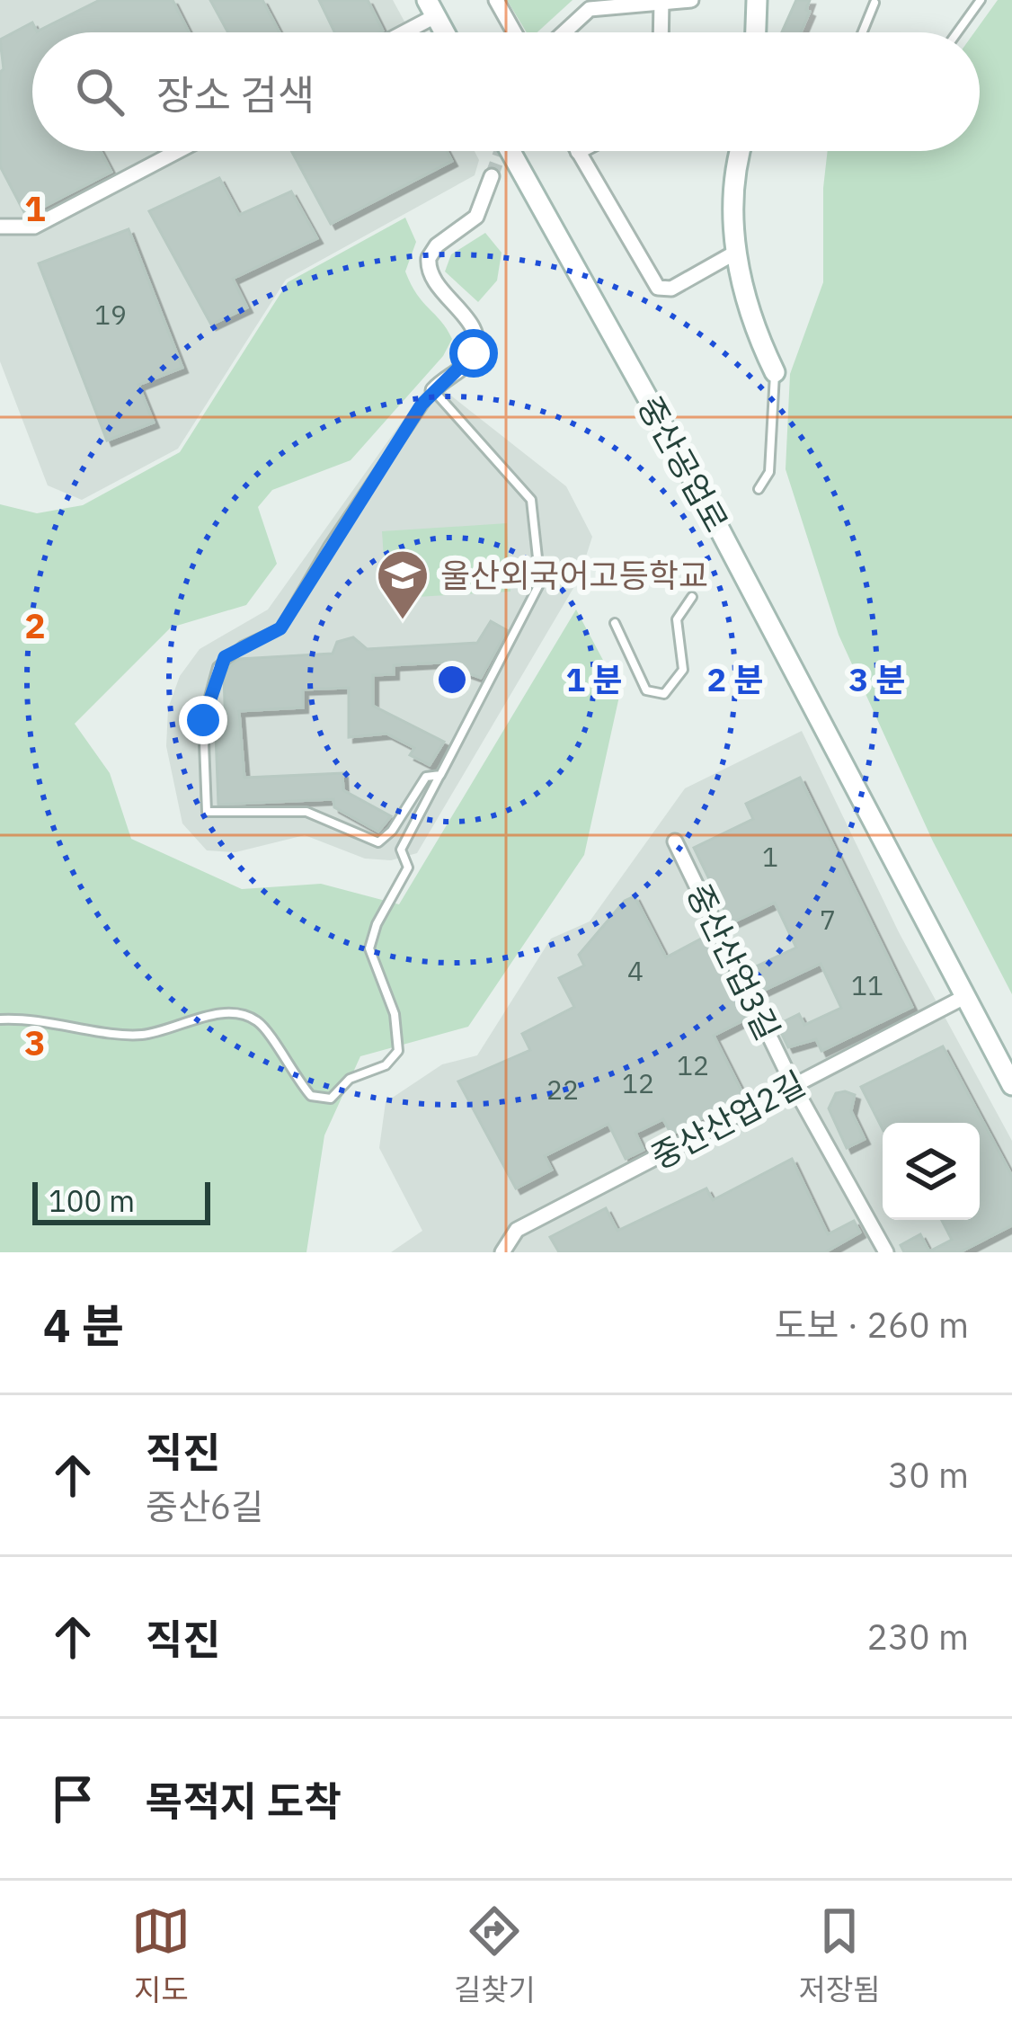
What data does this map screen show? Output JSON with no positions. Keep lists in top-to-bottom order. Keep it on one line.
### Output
{"streets":{"street":["중산공업로","중산산업3길","중산산업2길"]},"crossings":[["중산공업로","중산산업2길"],["중산산업3길","중산산업2길"]],"places":{"school or university":["울산외국어고등학교"]},"house_numbers":["19","1","7","4","11","12","12","22"],"scale_bar":"100 m","page":{"search":"장소 검색","scale":"100 m","heading":["4 분","도보 · 260 m"],"list":[["직진","중산6길","30 m"],["직진","230 m"],"목적지 도착"],"nav":["지도","길찾기","저장됨"]},"grid":{"rows":["1","2","3"]},"rings":["1 분","2 분","3 분"]}
